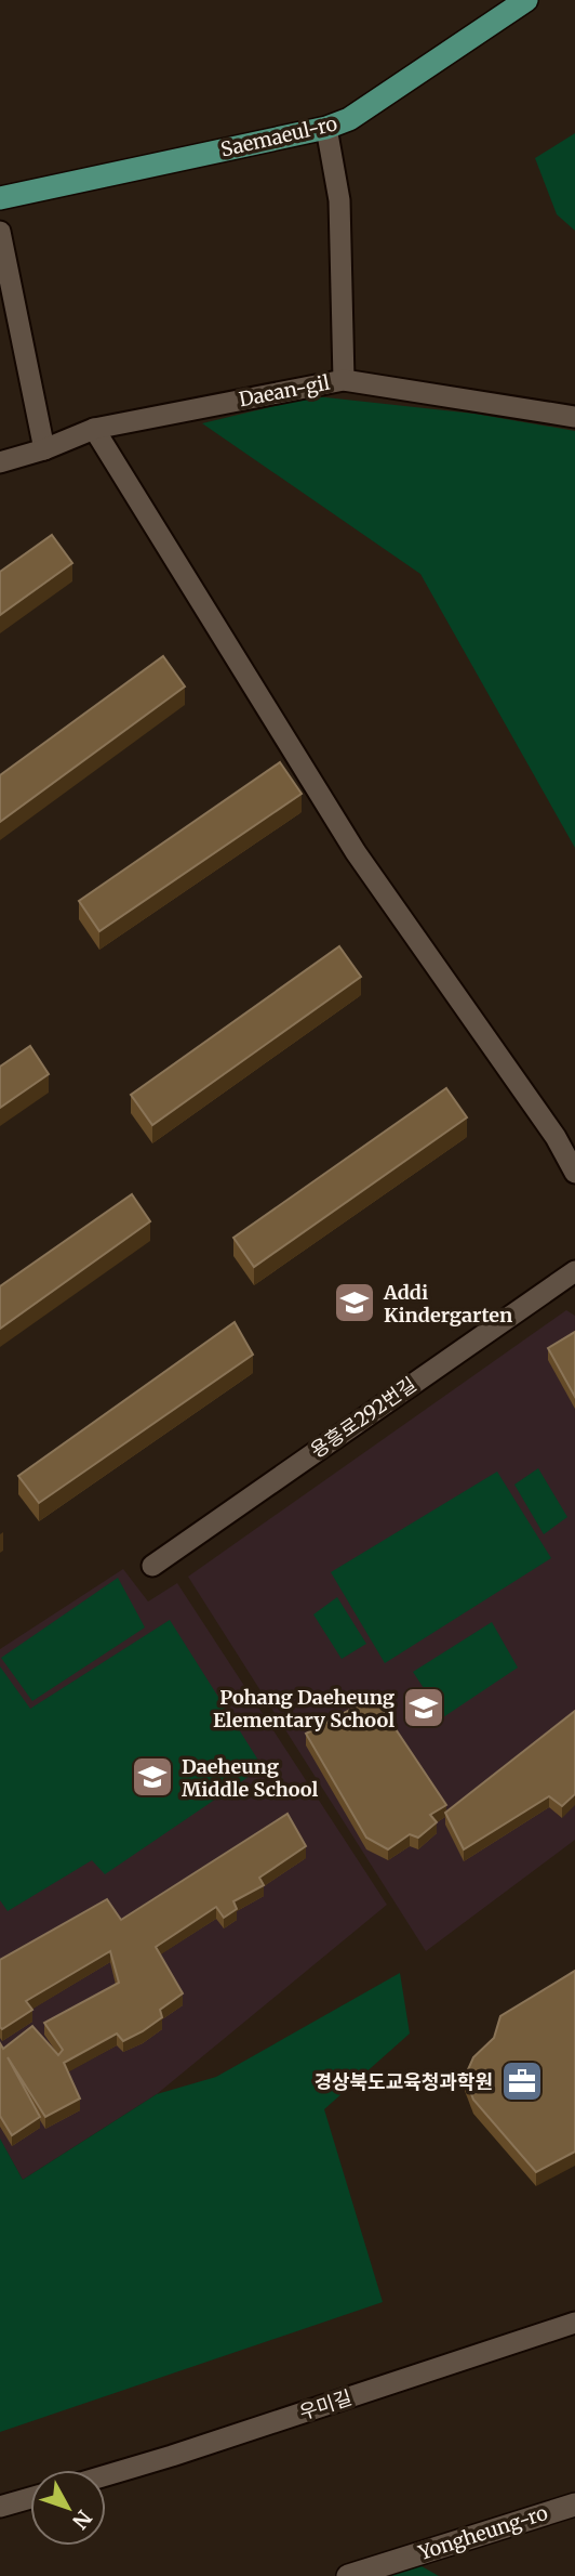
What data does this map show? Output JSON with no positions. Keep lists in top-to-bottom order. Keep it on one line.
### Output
{"streets":{"main road":["Saemaeul-ro","Yongheung-ro"],"street":["Daean-gil","용흥로292번길","우미길"]},"places":{"school or university":["Addi Kindergarten","Pohang Daeheung Elementary School","Daeheung Middle School"],"office":["경상북도교육청과학원"]},"north":"bottom right"}
